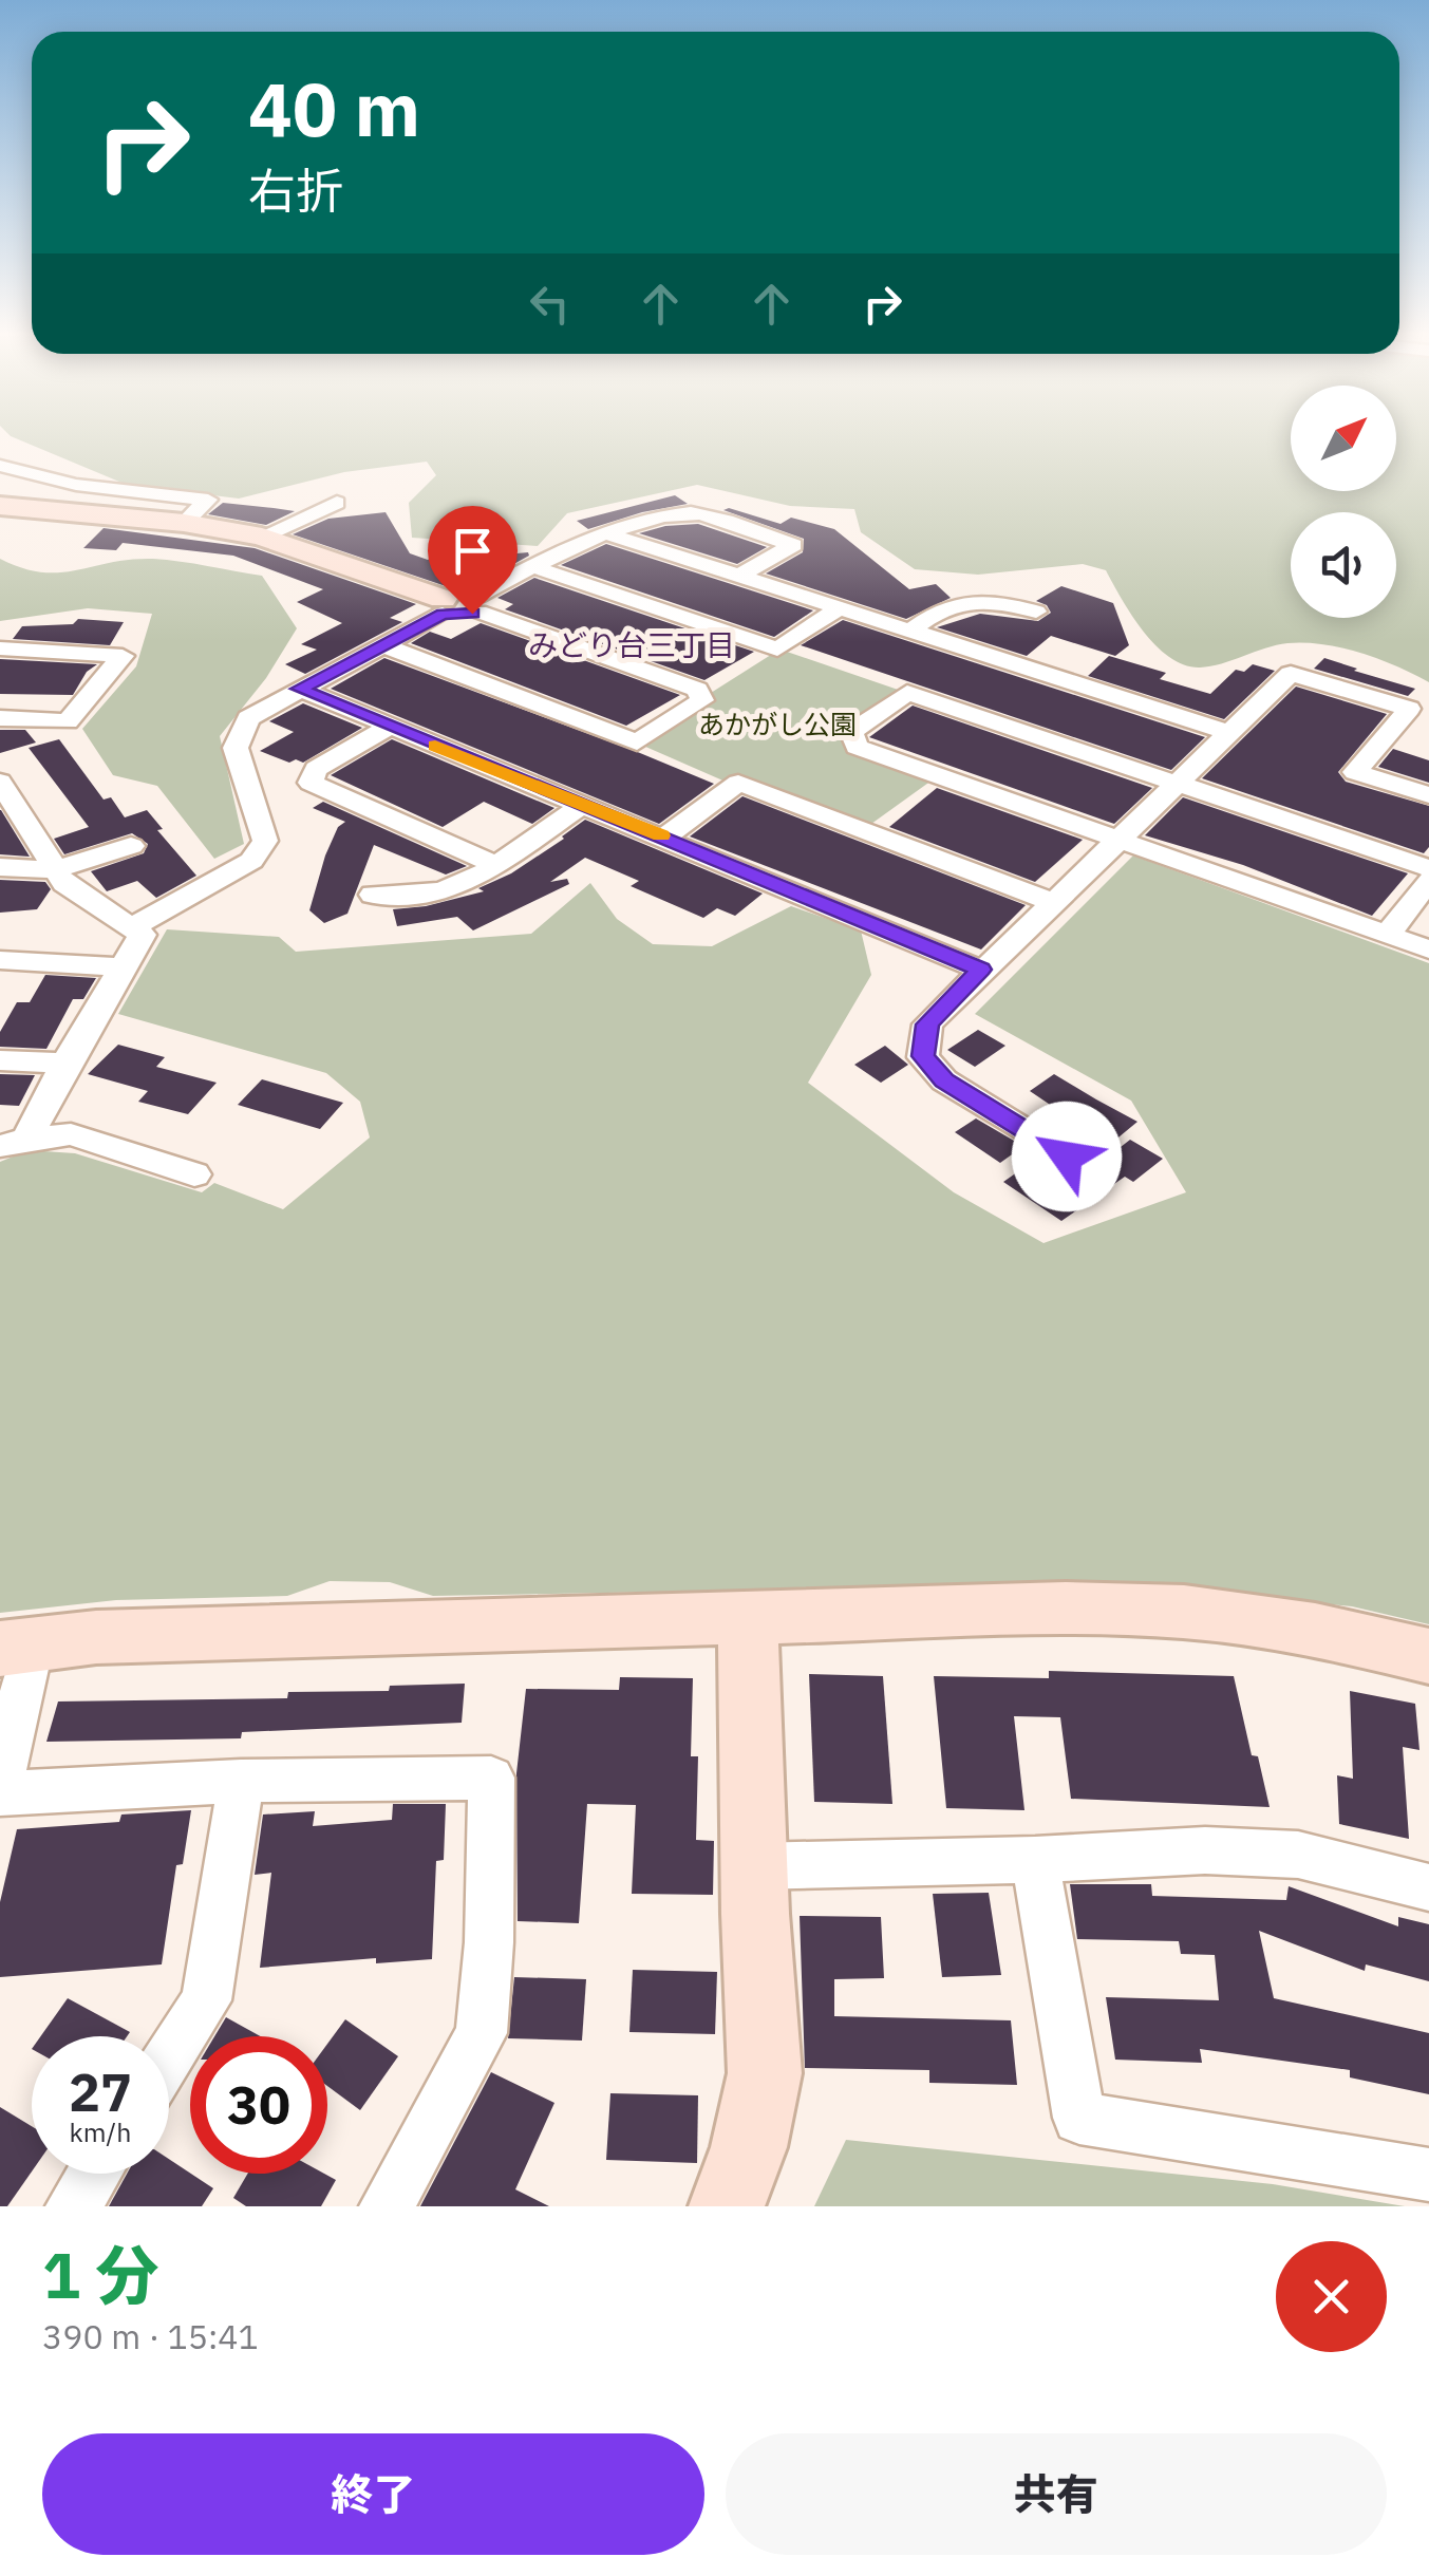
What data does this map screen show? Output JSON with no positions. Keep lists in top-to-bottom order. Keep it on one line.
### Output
{"districts":["みどり台三丁目"],"parks":["あかがし公園"],"north":"top right","page":{"turn":["40 m","右折"],"speed":"27 km/h","limit":"30","heading":["1 分","390 m · 15:41"],"buttons":["終了","共有"]}}
